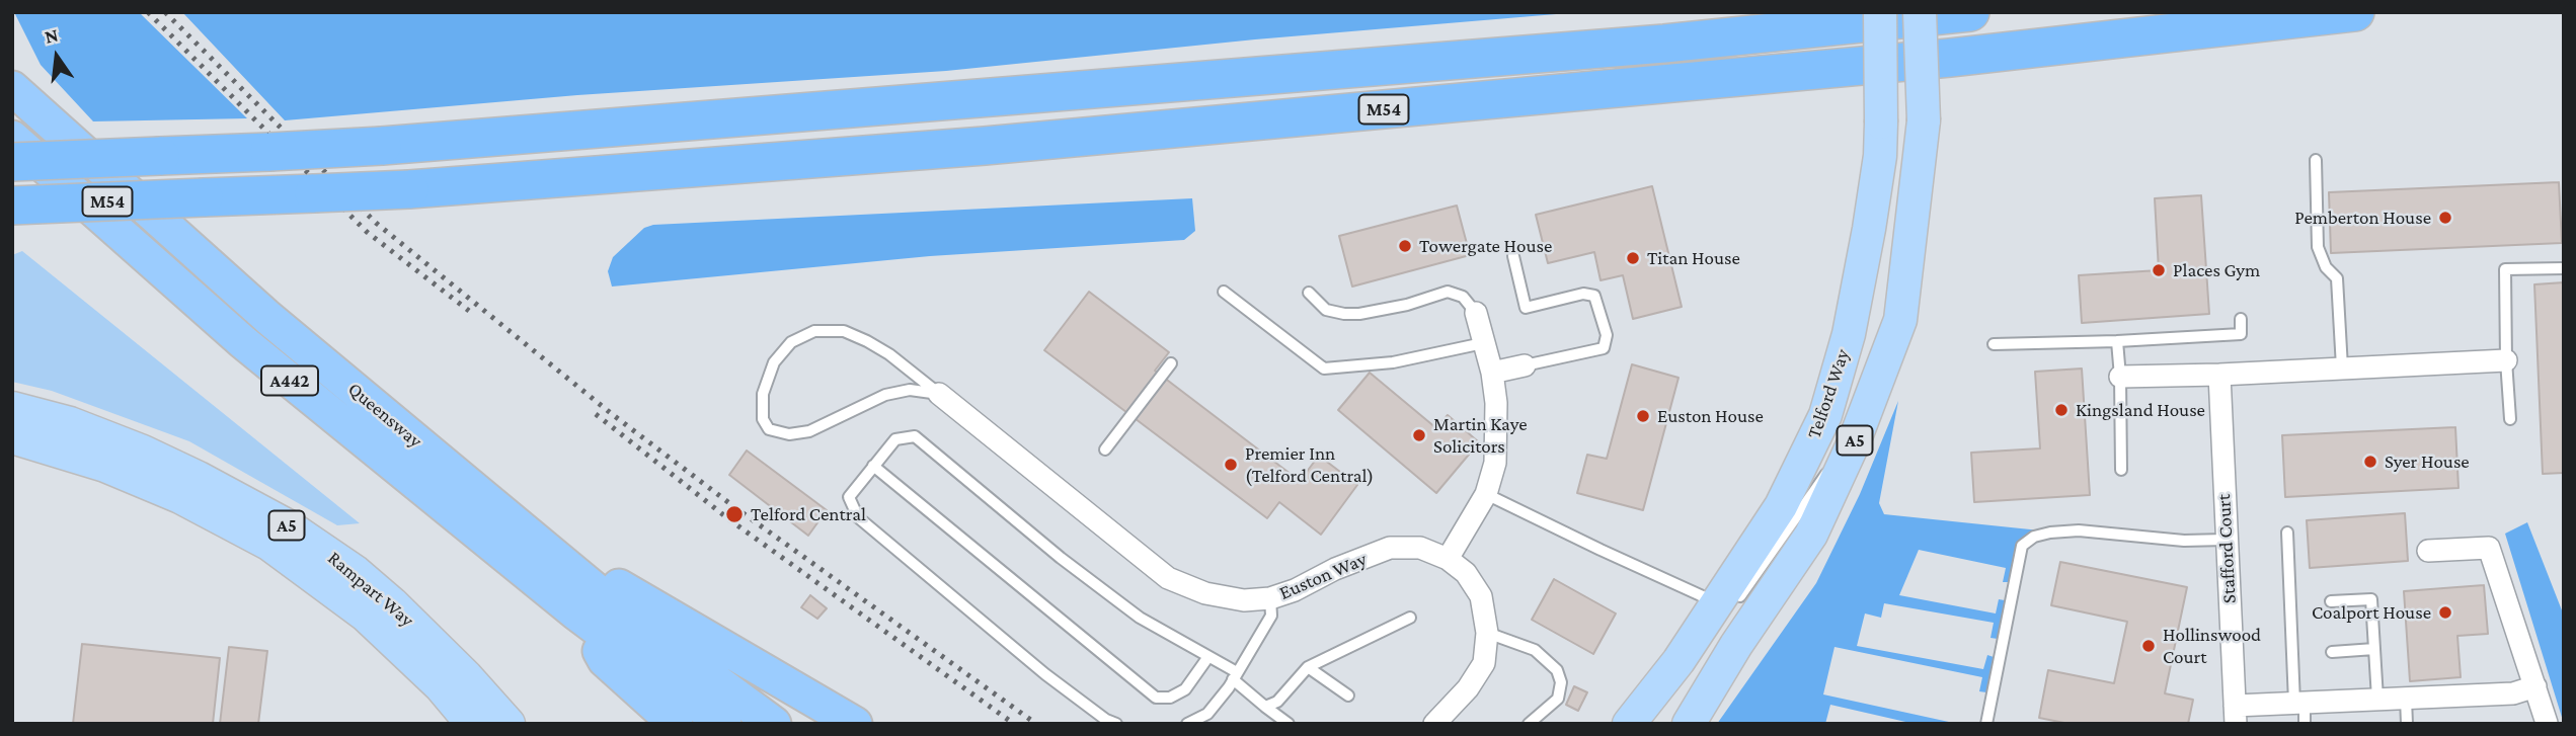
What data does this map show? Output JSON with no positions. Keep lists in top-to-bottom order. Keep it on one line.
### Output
{"streets":{"highway":["M54","A442","Queensway"],"main road":["Telford Way","A5","Rampart Way"],"street":["Stafford Court","Euston Way"]},"crossings":[["A442","Queensway"]],"places":["Pemberton House","Towergate House","Titan House","Places Gym","Kingsland House","Euston House","Martin Kaye Solicitors","Syer House","Premier Inn (Telford Central)","Telford Central","Coalport House","Hollinswood Court"],"north":"top"}
